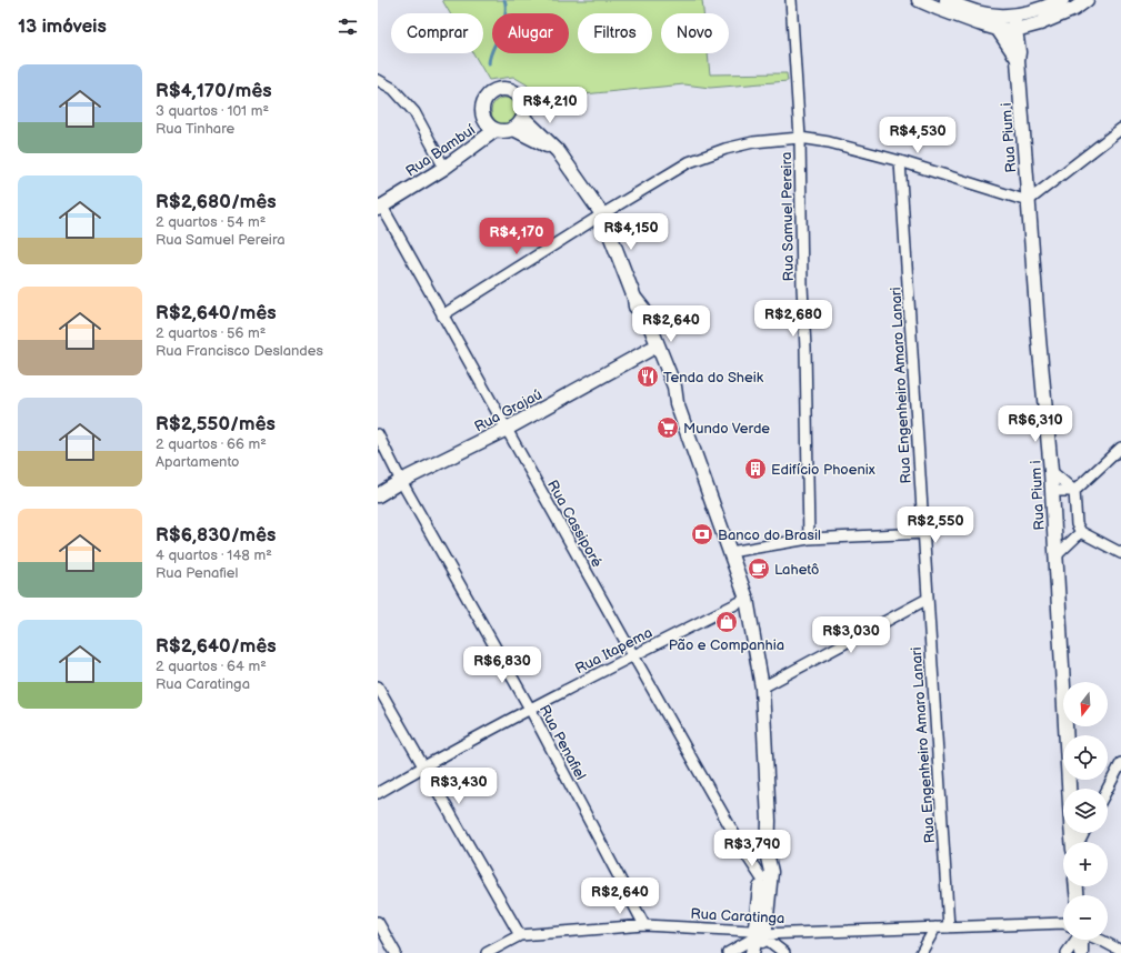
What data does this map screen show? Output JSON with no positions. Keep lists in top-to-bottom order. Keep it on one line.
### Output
{"streets":{"street":["Rua Pium i","Rua Bambuí","Rua Samuel Pereira","Rua Engenheiro Amaro Lanari","Rua Grajaú","Rua Cassiporé","Rua Itapema","Rua Penafiel","Rua Caratinga"]},"crossings":[["Rua Bambuí","Rua Cassiporé"],["Rua Engenheiro Amaro Lanari","Rua Caratinga"],["Rua Grajaú","Rua Cassiporé"],["Rua Grajaú","Rua Penafiel"],["Rua Cassiporé","Rua Itapema"],["Rua Itapema","Rua Penafiel"],["Rua Penafiel","Rua Caratinga"]],"places":{"restaurant":["Tenda do Sheik"],"supermarket":["Mundo Verde"],"building":["Edifício Phoenix"],"bank":["Banco do Brasil"],"cafe":["Lahetô"],"shop":["Pão e Companhia"]},"north":"bottom","page":{"heading":"13 imóveis","chip":["Comprar","Alugar","Filtros","Novo"],"list":[{"name":"R$4,170/mês","note":"3 quartos · 101 m² · Rua Tinhare"},{"name":"R$2,680/mês","note":"2 quartos · 54 m² · Rua Samuel Pereira"},{"name":"R$2,640/mês","note":"2 quartos · 56 m² · Rua Francisco Deslandes"},{"name":"R$2,550/mês","note":"2 quartos · 66 m² · Apartamento"},{"name":"R$6,830/mês","note":"4 quartos · 148 m² · Rua Penafiel"},{"name":"R$2,640/mês","note":"2 quartos · 64 m² · Rua Caratinga"}],"price":["R$4,210","R$4,530","R$4,150","R$4,170","R$2,680","R$2,640","R$6,310","R$2,550","R$3,030","R$6,830","R$3,430","R$3,790","R$2,640"],"map_buttons":["+","−"]}}
